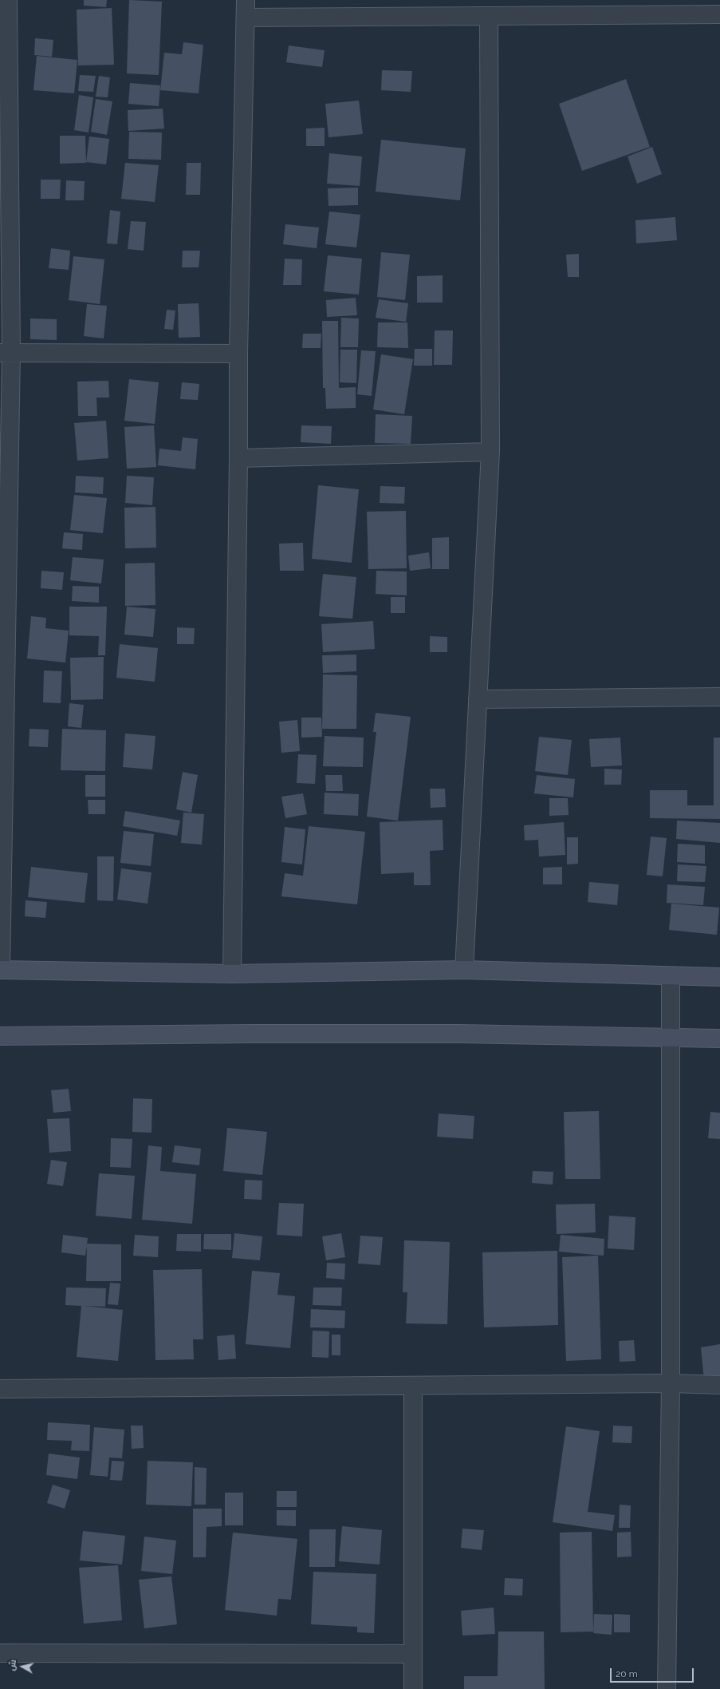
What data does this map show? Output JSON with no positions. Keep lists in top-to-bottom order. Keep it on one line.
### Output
{"scale_bar":"20 m","north":"left"}
